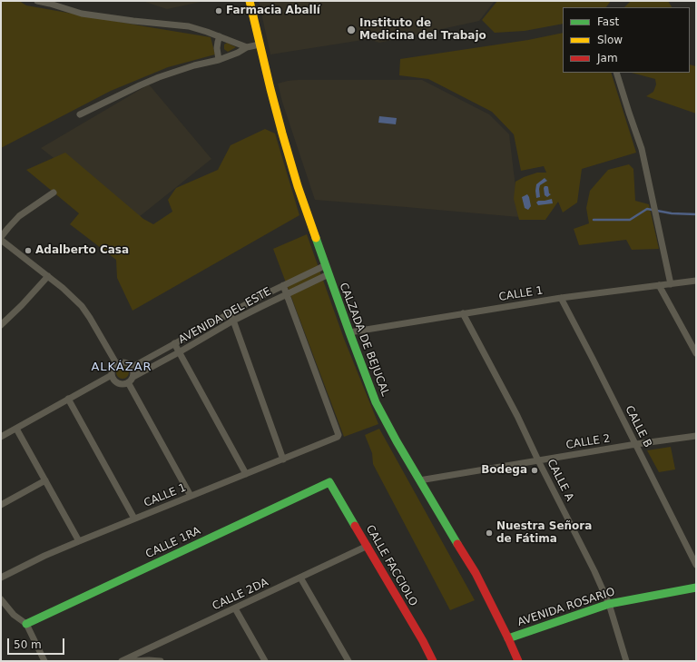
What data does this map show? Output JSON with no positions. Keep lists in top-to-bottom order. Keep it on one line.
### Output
{"streets":{"street":["CALLE 1","AVENIDA DEL ESTE","CALZADA DE BEJUCAL","CALLE B","CALLE 2","CALLE A","CALLE 1RA","CALLE FACCIOLO","CALLE 2DA","AVENIDA ROSARIO"]},"crossings":[["CALLE 1","AVENIDA DEL ESTE"],["CALLE 1","CALZADA DE BEJUCAL"],["CALLE 1","CALLE B"],["CALLE 1","CALLE A"],["AVENIDA DEL ESTE","CALZADA DE BEJUCAL"],["CALZADA DE BEJUCAL","CALLE 2"],["CALZADA DE BEJUCAL","AVENIDA ROSARIO"],["CALLE B","CALLE 2"],["CALLE 2","CALLE A"],["CALLE A","AVENIDA ROSARIO"],["CALLE 1RA","CALLE FACCIOLO"],["CALLE FACCIOLO","CALLE 2DA"]],"districts":["ALKÁZAR"],"places":["Farmacia Aballí","Instituto de Medicina del Trabajo","Adalberto Casa","Bodega","Nuestra Señora de Fátima"],"legend":["Fast","Slow","Jam"],"scale_bar":"50 m"}
